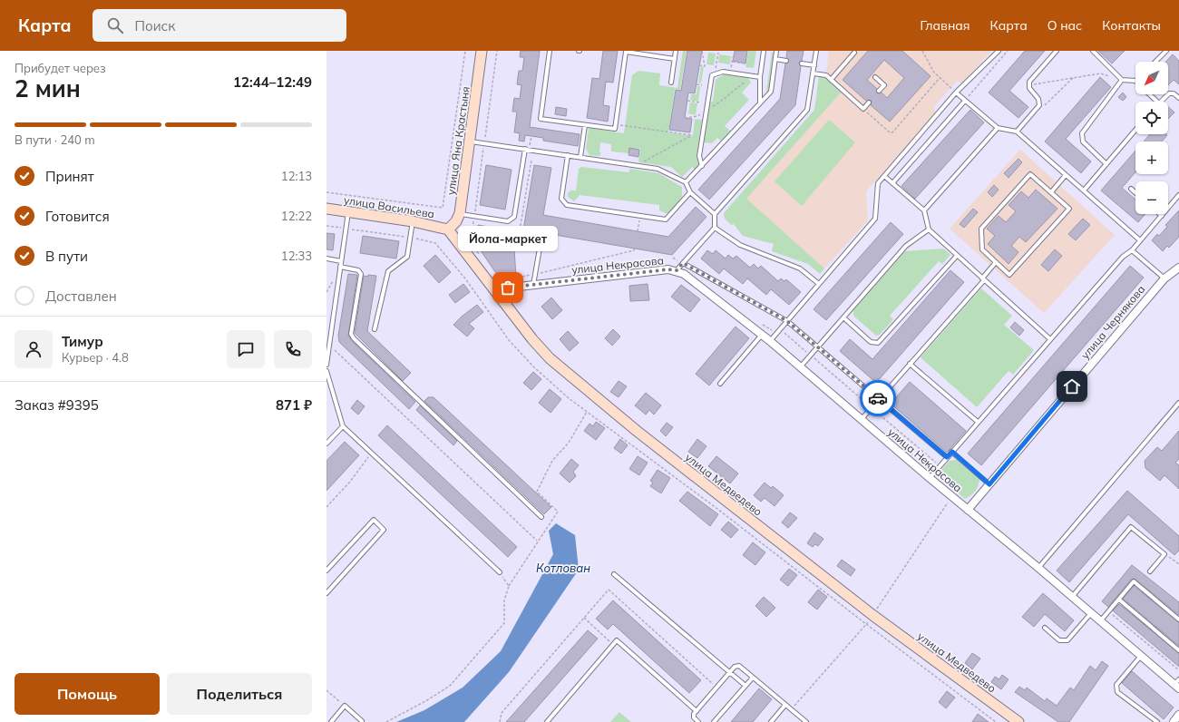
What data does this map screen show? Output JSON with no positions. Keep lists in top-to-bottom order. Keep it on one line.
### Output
{"streets":{"street":["улица Яна Крастыня","улица Васильева","улица Некрасова","улица Чернякова","улица Медведево"]},"crossings":[["улица Яна Крастыня","улица Васильева"],["улица Яна Крастыня","улица Медведево"],["улица Васильева","улица Медведево"],["улица Некрасова","улица Чернякова"],["улица Некрасова","улица Медведево"]],"water":["Котлован"],"places":["Йола-маркет"],"north":"bottom left","page":{"header":"Карта","search":"Поиск","nav":["Главная","Карта","О нас","Контакты"],"heading":["2 мин","Прибудет через","12:44–12:49"],"panel":["Тимур","Курьер · 4.8","Заказ #9395","871 ₽"],"map_buttons":["+","−"],"bar":"В пути · 240 m","list":[["Принят","12:13"],["Готовится","12:22"],["В пути","12:33"],"Доставлен"],"bubble":"Йола-маркет","buttons":["Помощь","Поделиться"]}}
